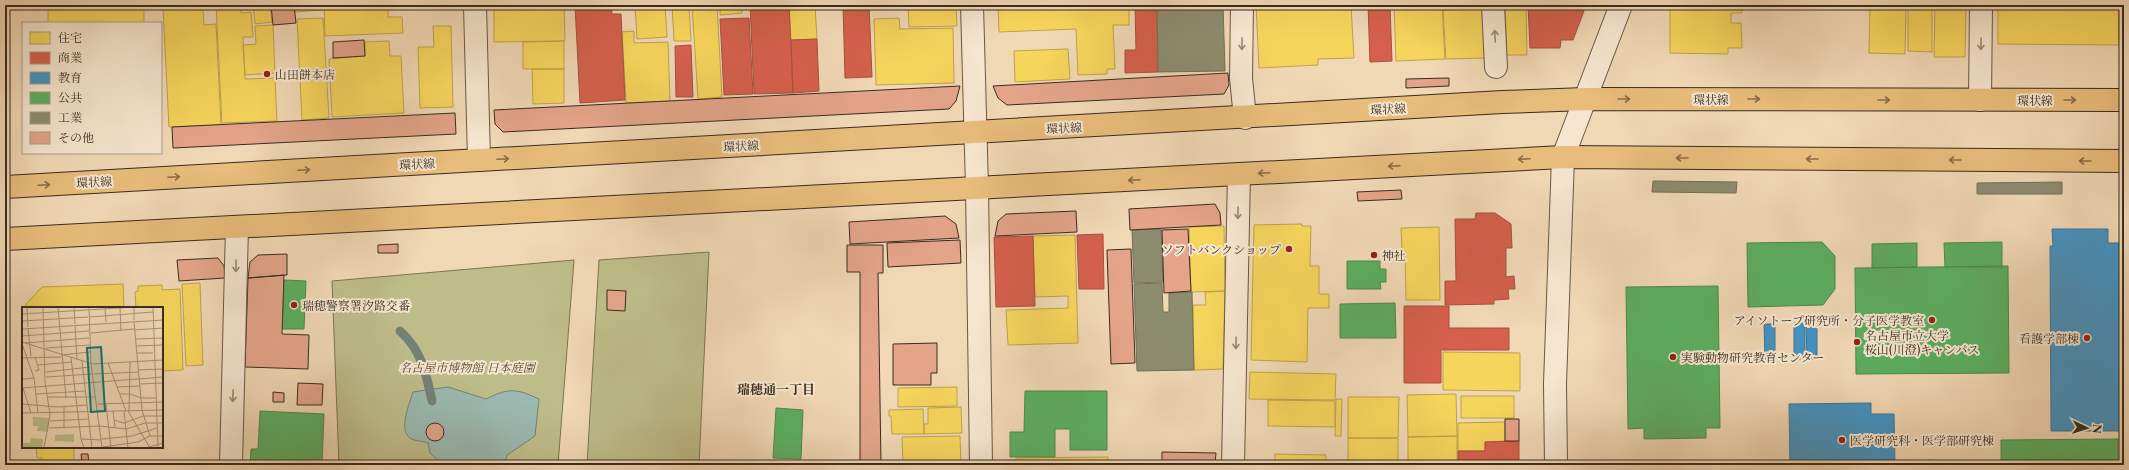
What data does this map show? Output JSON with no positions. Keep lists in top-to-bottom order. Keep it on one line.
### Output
{"streets":{"main road":["環状線"]},"districts":["瑞穂通一丁目"],"parks":["名古屋市博物館 日本庭園"],"places":["山田餅本店","ソフトバンクショップ","神社","瑞穂警察署汐路交番","アイソトープ研究所・分子医学教室","看護学部棟","名古屋市立大学 桜山(川澄)キャンパス","実験動物研究教育センター","医学研究科・医学部研究棟"],"legend":["住宅","商業","教育","公共","工業","その他"],"north":"right"}
